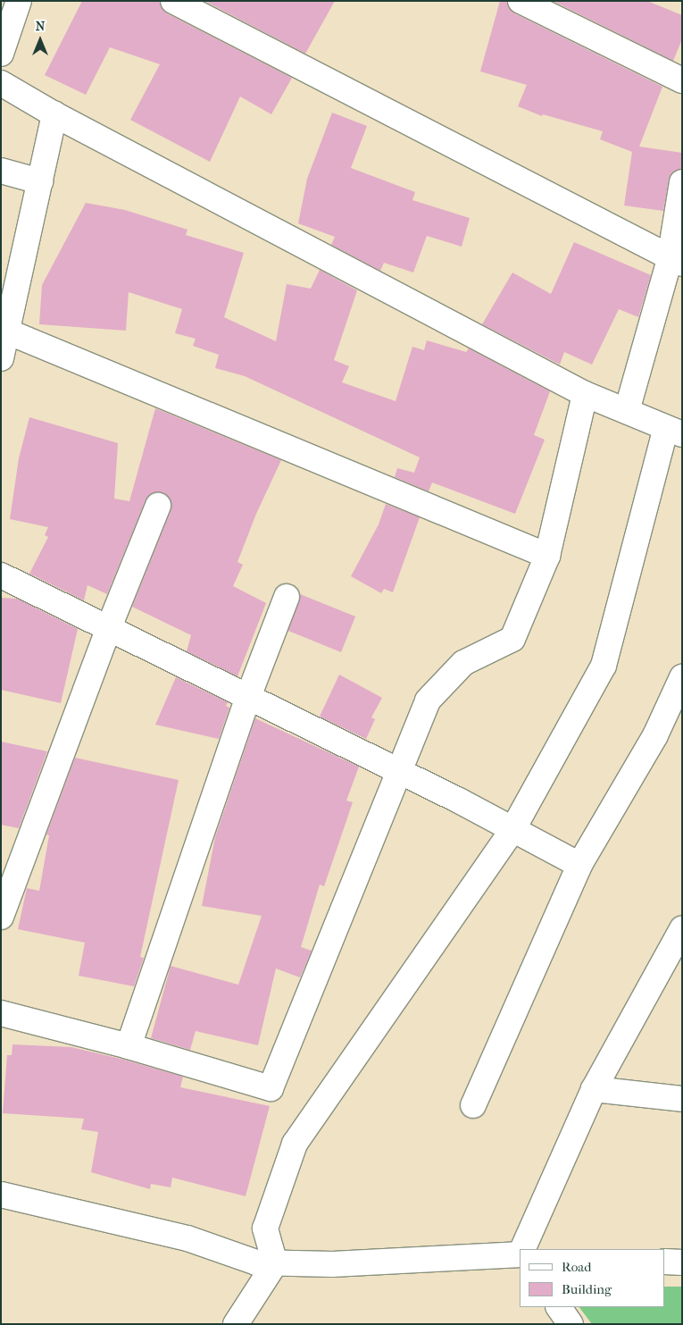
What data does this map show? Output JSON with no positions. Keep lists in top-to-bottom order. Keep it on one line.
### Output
{"legend":["Road","Building"],"north":"top"}
